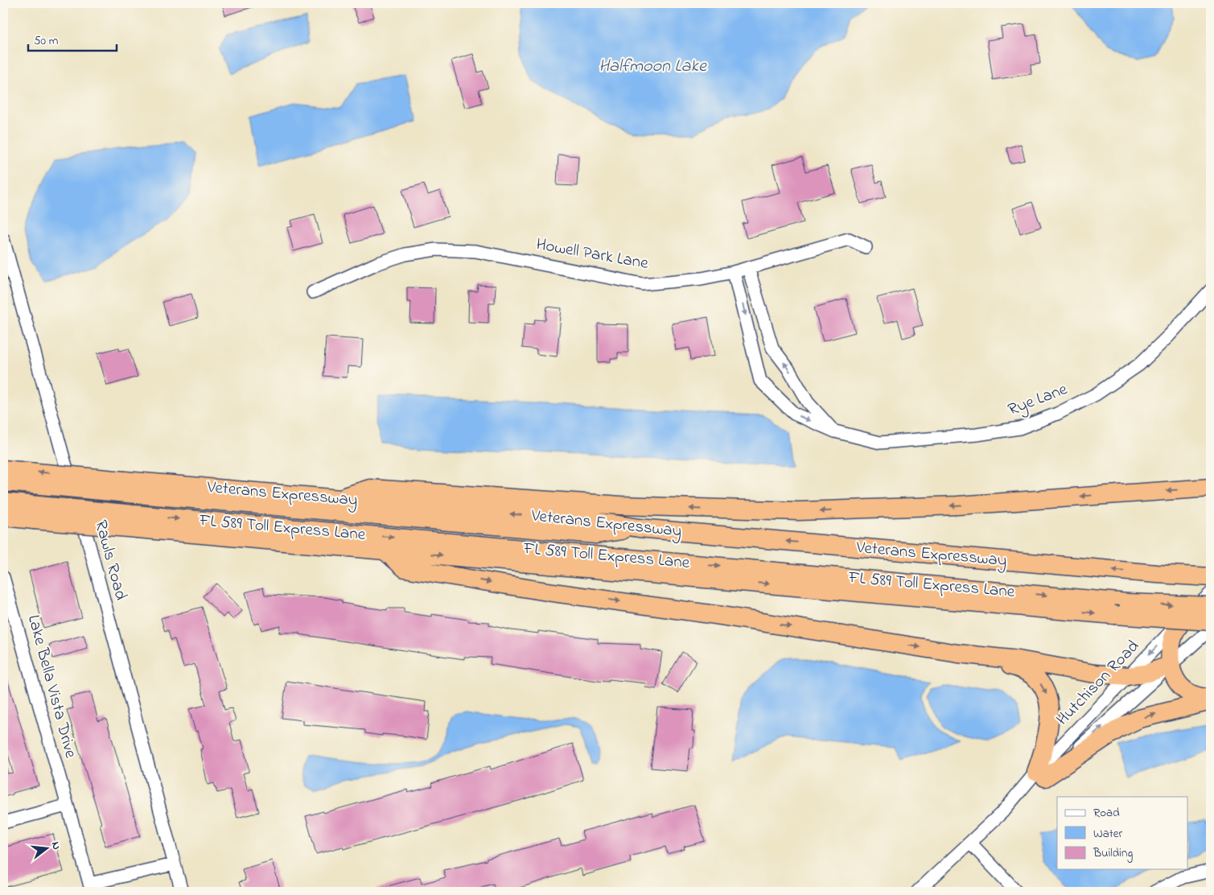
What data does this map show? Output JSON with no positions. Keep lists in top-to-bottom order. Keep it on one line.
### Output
{"streets":{"highway":["Veterans Expressway","FL 589 Toll Express Lane"],"street":["Howell Park Lane","Rye Lane","Rawls Road","Hutchison Road","Lake Bella Vista Drive"]},"crossings":[["Howell Park Lane","Rye Lane"],["Veterans Expressway","FL 589 Toll Express Lane"],["Rawls Road","Lake Bella Vista Drive"]],"water":["Halfmoon Lake"],"legend":["Road","Water","Building"],"scale_bar":"50 m","north":"right"}
